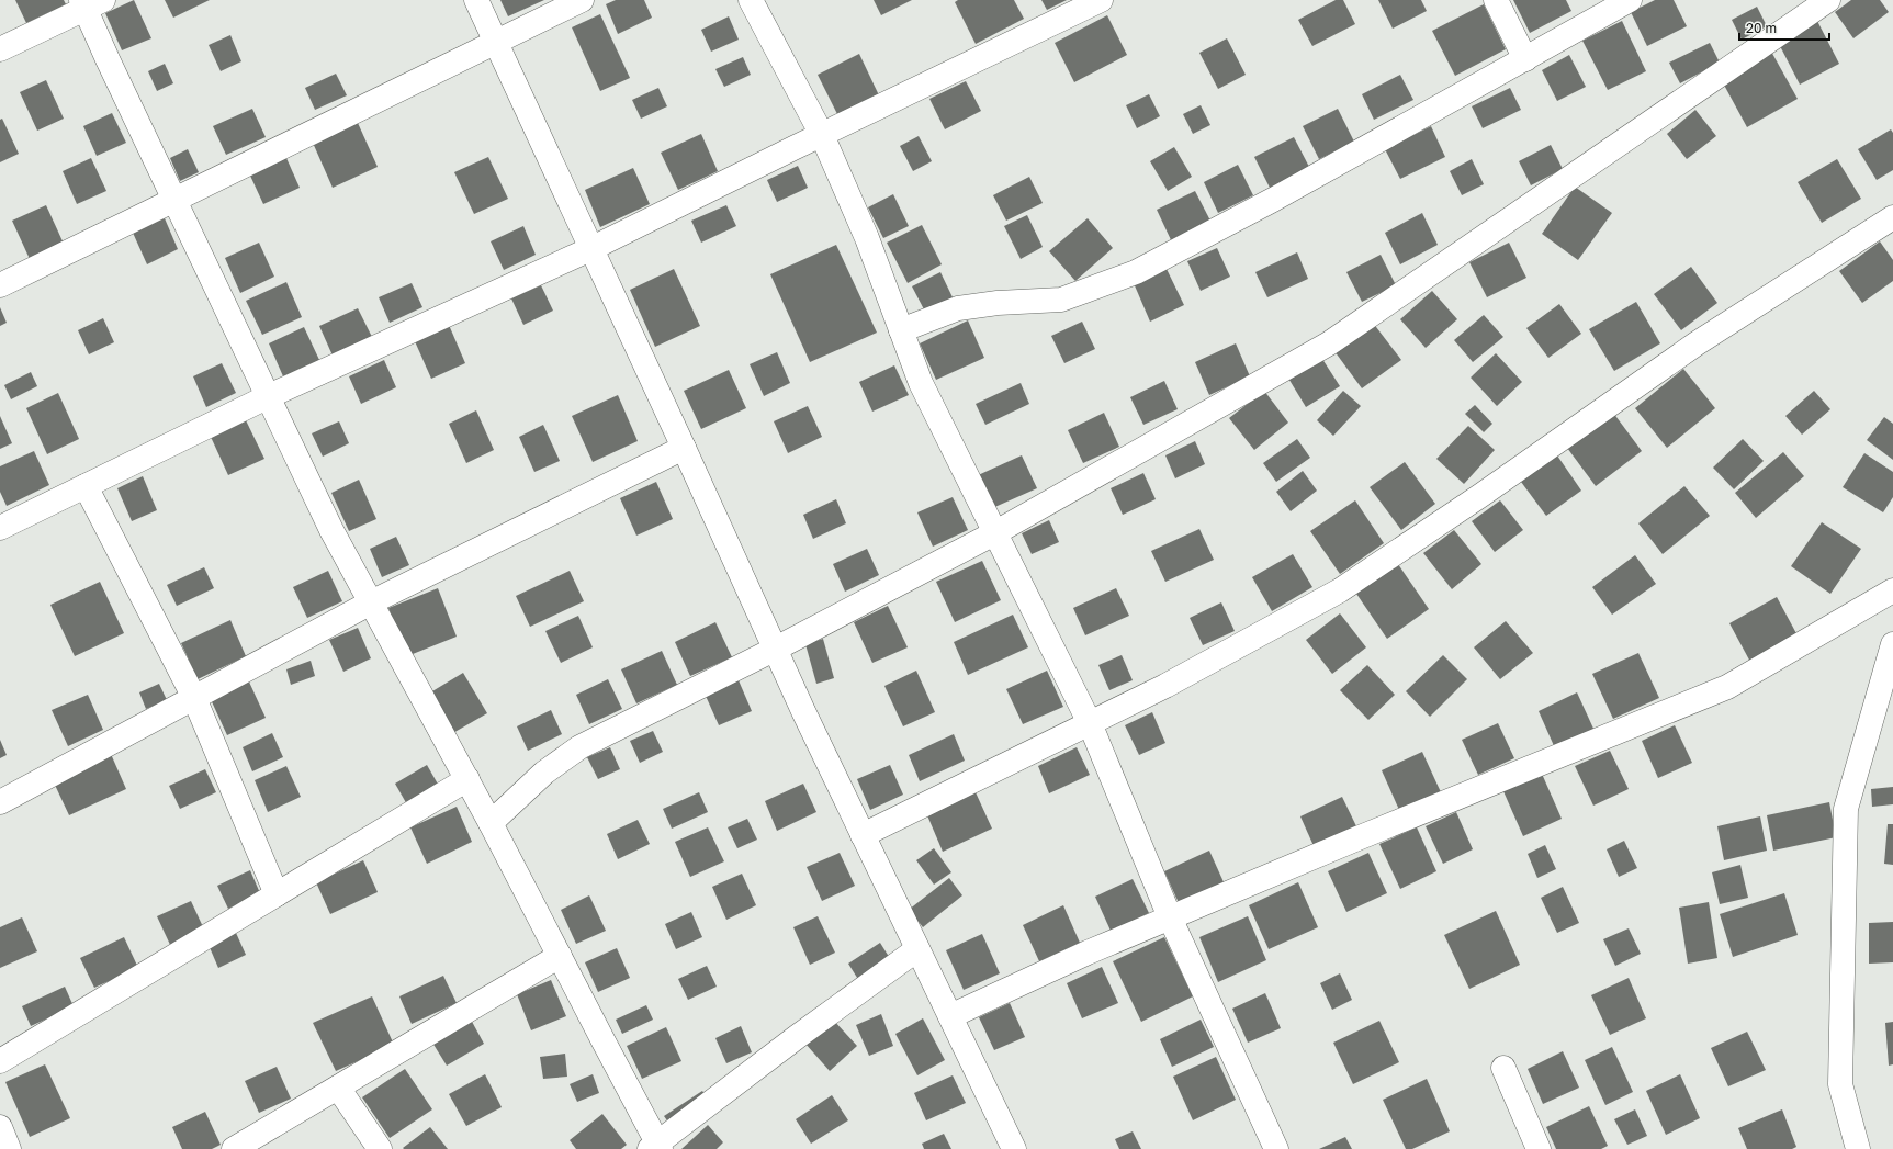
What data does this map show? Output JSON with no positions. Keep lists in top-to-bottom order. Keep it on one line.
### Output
{"scale_bar":"20 m"}
